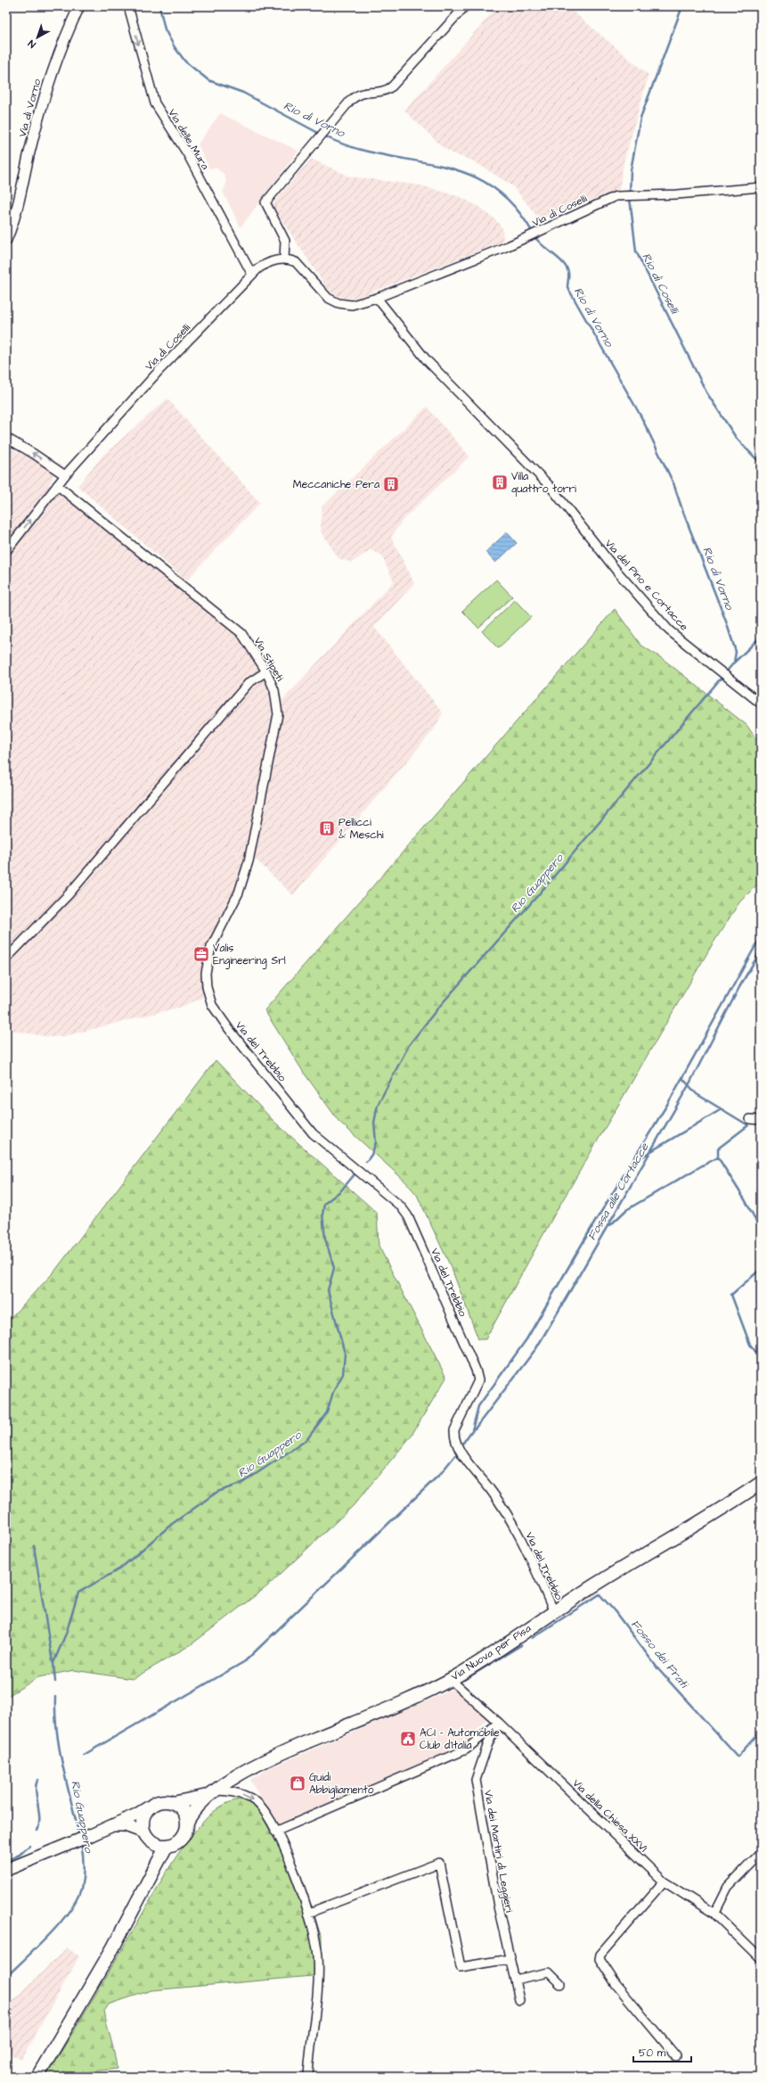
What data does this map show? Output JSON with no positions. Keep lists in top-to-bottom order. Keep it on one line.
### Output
{"streets":{"main road":["Via Nuova per Pisa"],"street":["Via di Vorno","Via delle Mura","Via di Coselli","Via del Pino e Cortacce","Via Stipeti","Via del Trebbio","Via della Chiesa XXVI","Via dei Martiri di Leggieri"]},"crossings":[["Via delle Mura","Via di Coselli"],["Via di Coselli","Via del Pino e Cortacce"],["Via di Coselli","Via Stipeti"],["Via Stipeti","Via del Trebbio"],["Via del Trebbio","Via Nuova per Pisa"],["Via Nuova per Pisa","Via della Chiesa XXVI"],["Via della Chiesa XXVI","Via dei Martiri di Leggieri"]],"one_way":["Via delle Mura"],"water":["Rio di Vorno","Rio di Coselli","Rio Guappero","Fossa alle Cortacce","Fosso dei Frati"],"places":{"building":["Villa quattro torri","Meccaniche Pera","Pellicci & Meschi"],"office":["Valis Engineering Srl"],"public building":["ACI - Automobile Club d'Italia"],"shop":["Guidi Abbigliamento"]},"scale_bar":"50 m","north":"bottom left"}
